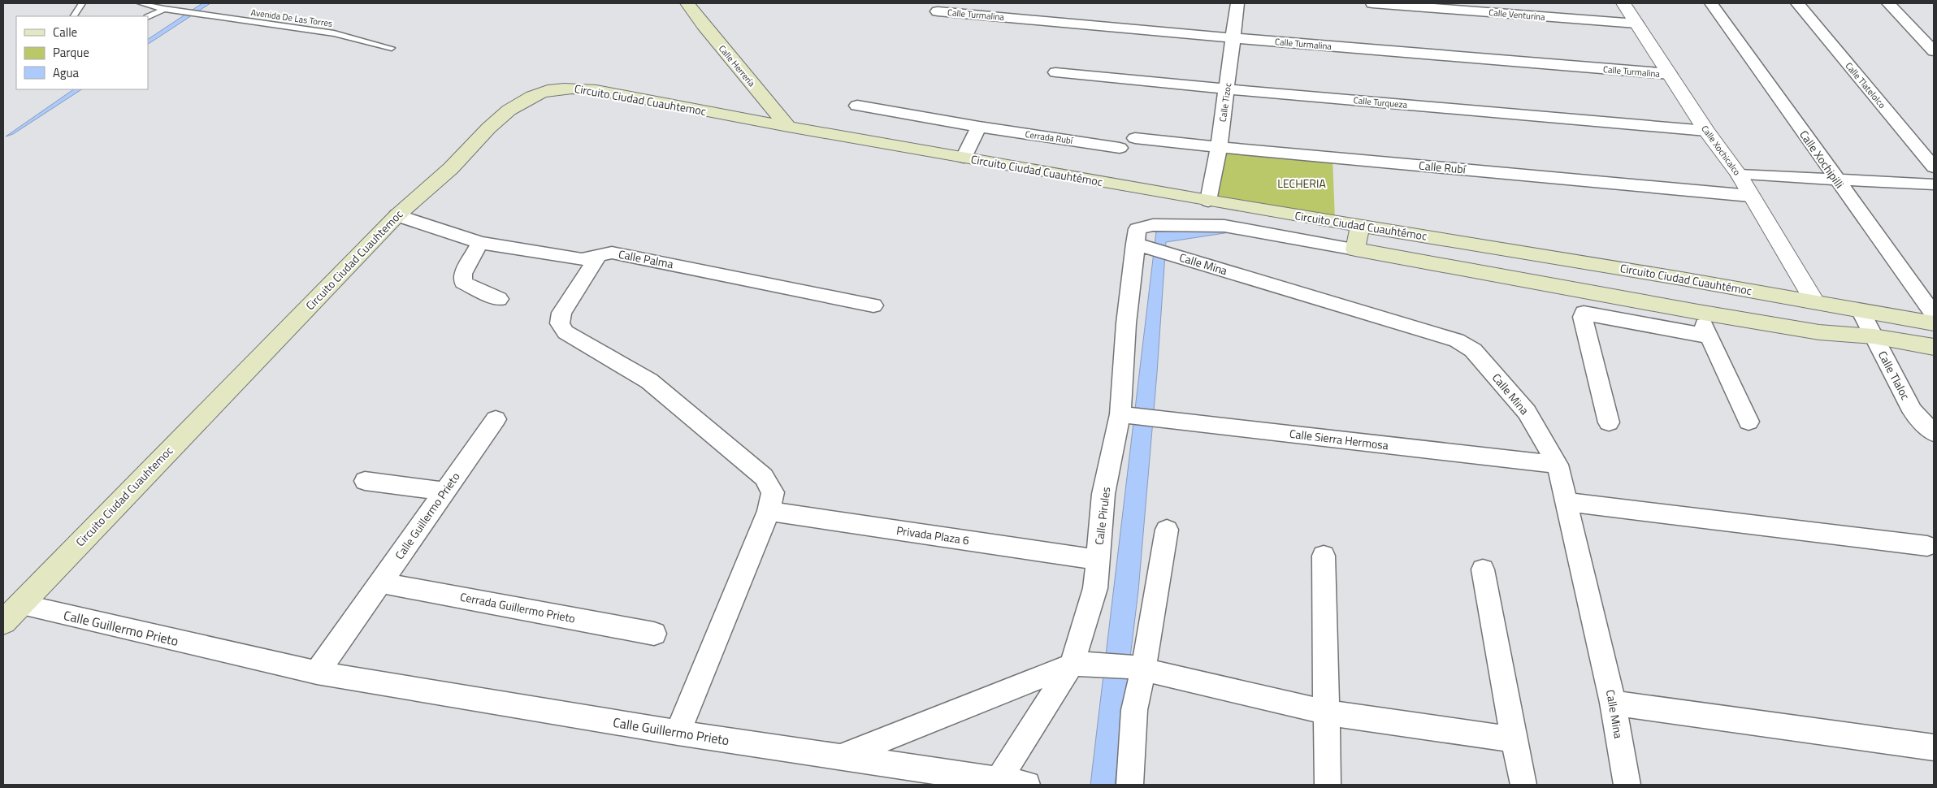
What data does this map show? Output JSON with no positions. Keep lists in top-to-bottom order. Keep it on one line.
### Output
{"streets":{"main road":["Calle Herrería","Circuito Ciudad Cuauhtemoc","Circuito Ciudad Cuauhtémoc"],"street":["Calle Turmalina","Calle Venturina","Calle Tlatelolco","Calle Tizoc","Calle Turqueza","Cerrada Rubí","Calle Xochicalco","Calle Xochipilli","Calle Rubí","Calle Palma","Calle Mina","Calle Tlaloc","Calle Sierra Hermosa","Calle Guillermo Prieto","Calle Pirules","Privada Plaza 6","Cerrada Guillermo Prieto"],"lane":["Avenida De Las Torres"]},"crossings":[["Calle Turmalina","Calle Tizoc"],["Calle Turmalina","Calle Xochicalco"],["Calle Venturina","Calle Xochicalco"],["Calle Herrería","Circuito Ciudad Cuauhtemoc"],["Calle Herrería","Circuito Ciudad Cuauhtémoc"],["Circuito Ciudad Cuauhtemoc","Circuito Ciudad Cuauhtémoc"],["Circuito Ciudad Cuauhtemoc","Calle Palma"],["Circuito Ciudad Cuauhtemoc","Calle Guillermo Prieto"],["Calle Tizoc","Calle Turqueza"],["Calle Tizoc","Calle Rubí"],["Calle Tizoc","Circuito Ciudad Cuauhtémoc"],["Calle Turqueza","Calle Xochicalco"],["Calle Xochicalco","Calle Rubí"],["Calle Xochicalco","Circuito Ciudad Cuauhtémoc"],["Circuito Ciudad Cuauhtémoc","Calle Tlaloc"],["Calle Mina","Calle Sierra Hermosa"],["Calle Mina","Calle Pirules"],["Calle Sierra Hermosa","Calle Pirules"],["Calle Guillermo Prieto","Calle Pirules"],["Calle Guillermo Prieto","Cerrada Guillermo Prieto"],["Calle Pirules","Privada Plaza 6"]],"parks":["LECHERIA"],"legend":["Calle","Parque","Agua"]}
